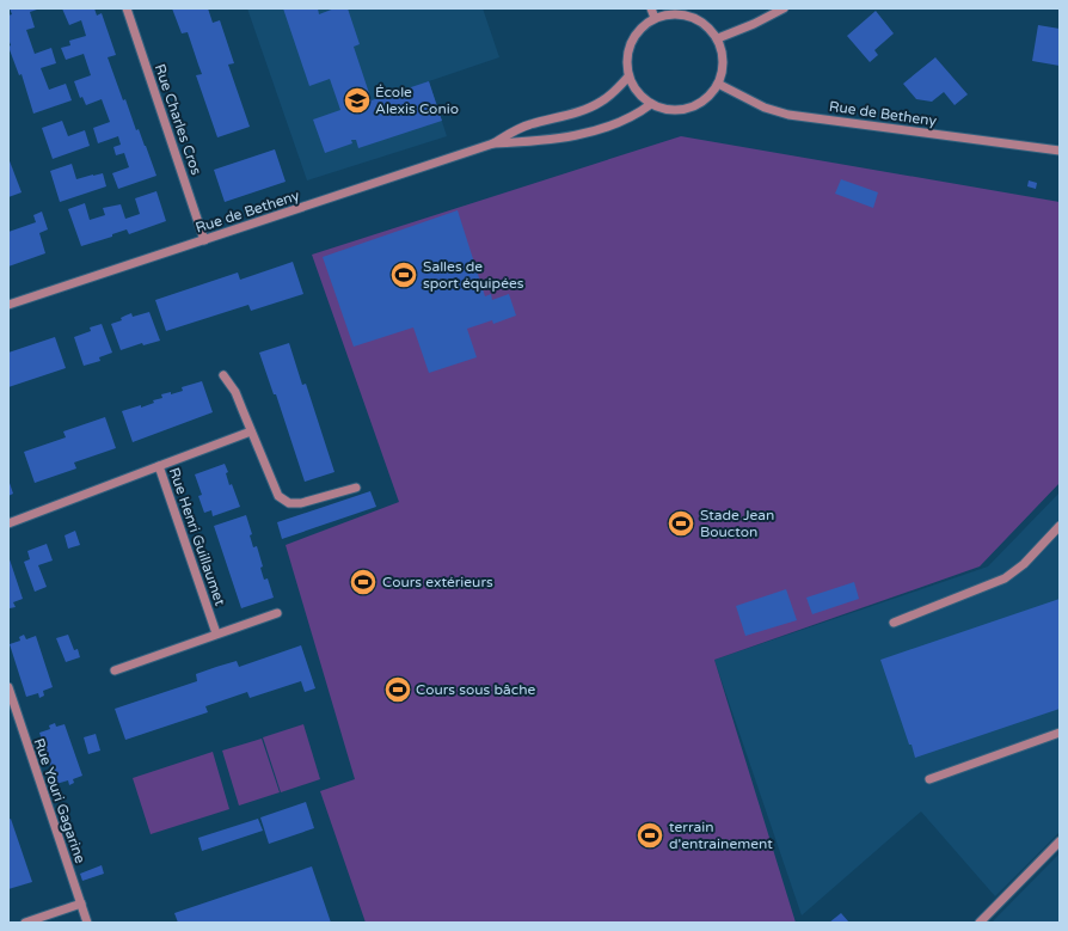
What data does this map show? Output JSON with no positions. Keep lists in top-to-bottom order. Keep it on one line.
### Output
{"streets":{"street":["Rue de Betheny","Rue Charles Cros","Rue Henri Guillaumet","Rue Youri Gagarine"]},"crossings":[["Rue de Betheny","Rue Charles Cros"]],"places":{"school or university":["École Alexis Conio"],"sports":["Salles de sport équipées","Stade Jean Boucton","Cours extérieurs","Cours sous bâche","terrain d'entrainement"]}}
